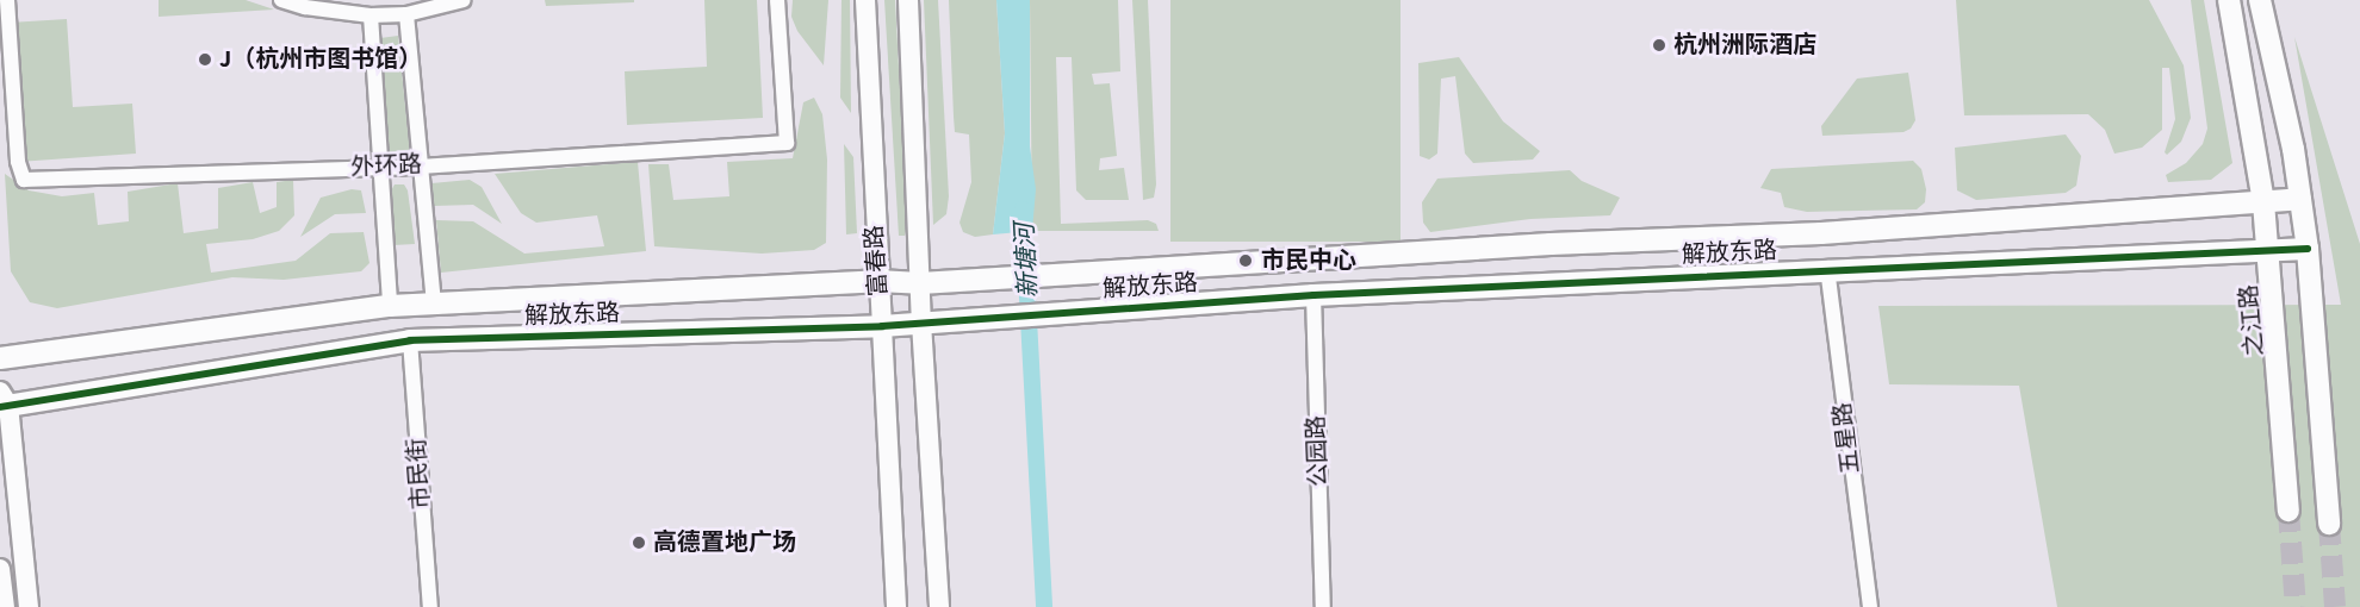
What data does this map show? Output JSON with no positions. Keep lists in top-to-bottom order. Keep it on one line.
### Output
{"streets":{"main road":["解放东路","富春路","之江路"],"street":["外环路","五星路","公园路","市民街"]},"crossings":[["解放东路","富春路"],["解放东路","之江路"],["解放东路","五星路"],["解放东路","公园路"],["解放东路","市民街"]],"water":["新塘河"],"places":["杭州洲际酒店","J（杭州市图书馆）","市民中心","高德置地广场"]}
